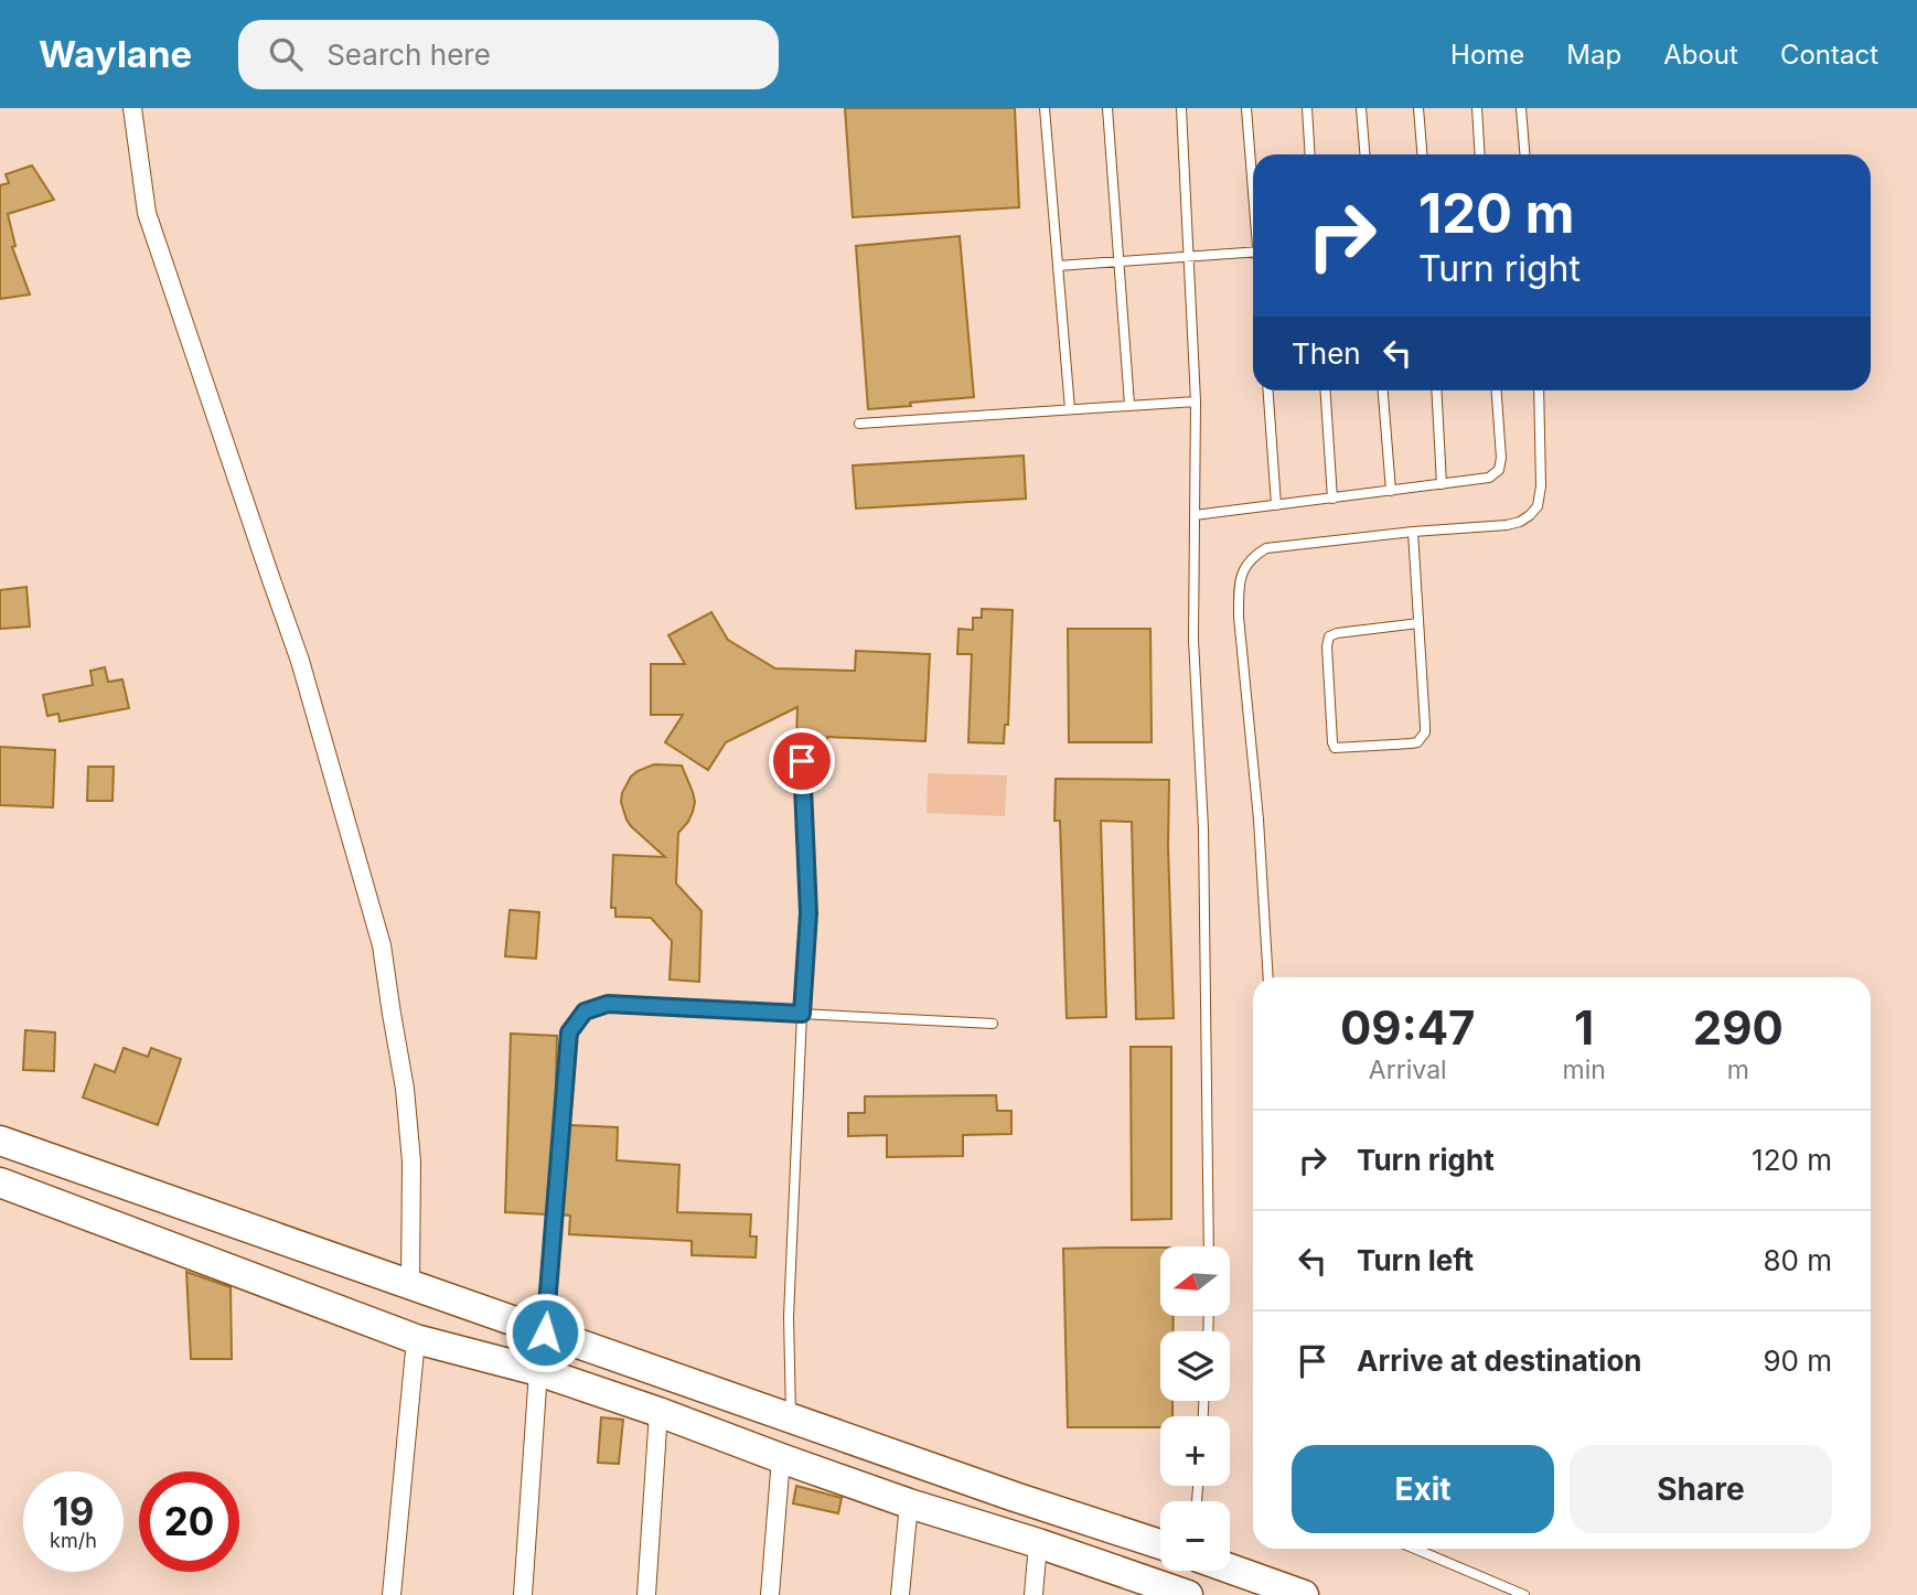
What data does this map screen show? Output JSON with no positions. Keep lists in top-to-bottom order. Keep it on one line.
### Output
{"north":"left","page":{"header":"Waylane","search":"Search here","nav":["Home","Map","About","Contact"],"turn":["120 m","Turn right"],"then":"Then","eta":["09:47","Arrival","1","min","290","m"],"list":[{"name":"Turn right","value":"120 m"},{"name":"Turn left","value":"80 m"},{"name":"Arrive at destination","value":"90 m"}],"map_buttons":["+","−"],"buttons":["Exit","Share"],"speed":"19 km/h","limit":"20"}}
